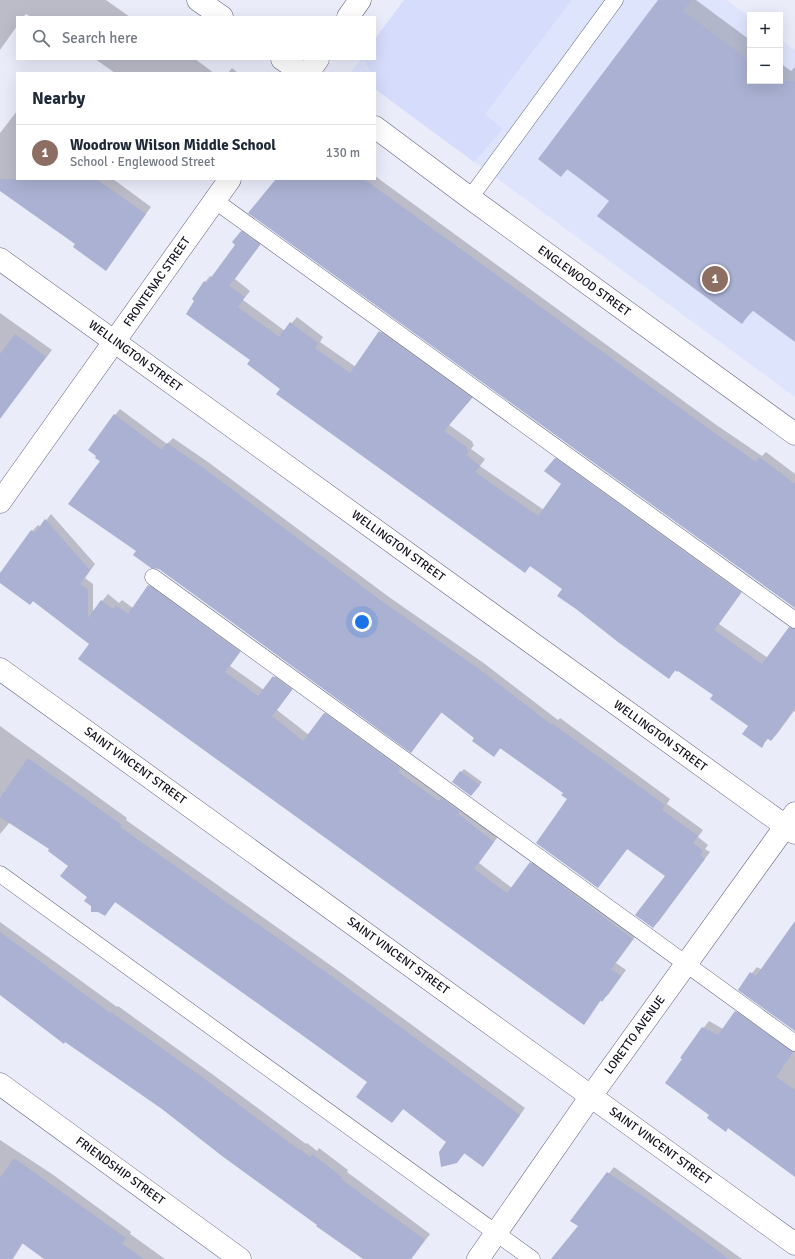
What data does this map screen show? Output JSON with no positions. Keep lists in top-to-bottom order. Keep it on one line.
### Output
{"streets":{"street":["ENGLEWOOD STREET","FRONTENAC STREET","WELLINGTON STREET","SAINT VINCENT STREET","LORETTO AVENUE","FRIENDSHIP STREET"]},"crossings":[["FRONTENAC STREET","WELLINGTON STREET"],["WELLINGTON STREET","LORETTO AVENUE"],["SAINT VINCENT STREET","LORETTO AVENUE"]],"page":{"map_buttons":["+","−"],"search":"Search here","heading":"Nearby","list":[{"mark":"1","name":"Woodrow Wilson Middle School","note":"School · Englewood Street","value":"130 m"}],"pins":"1"}}
